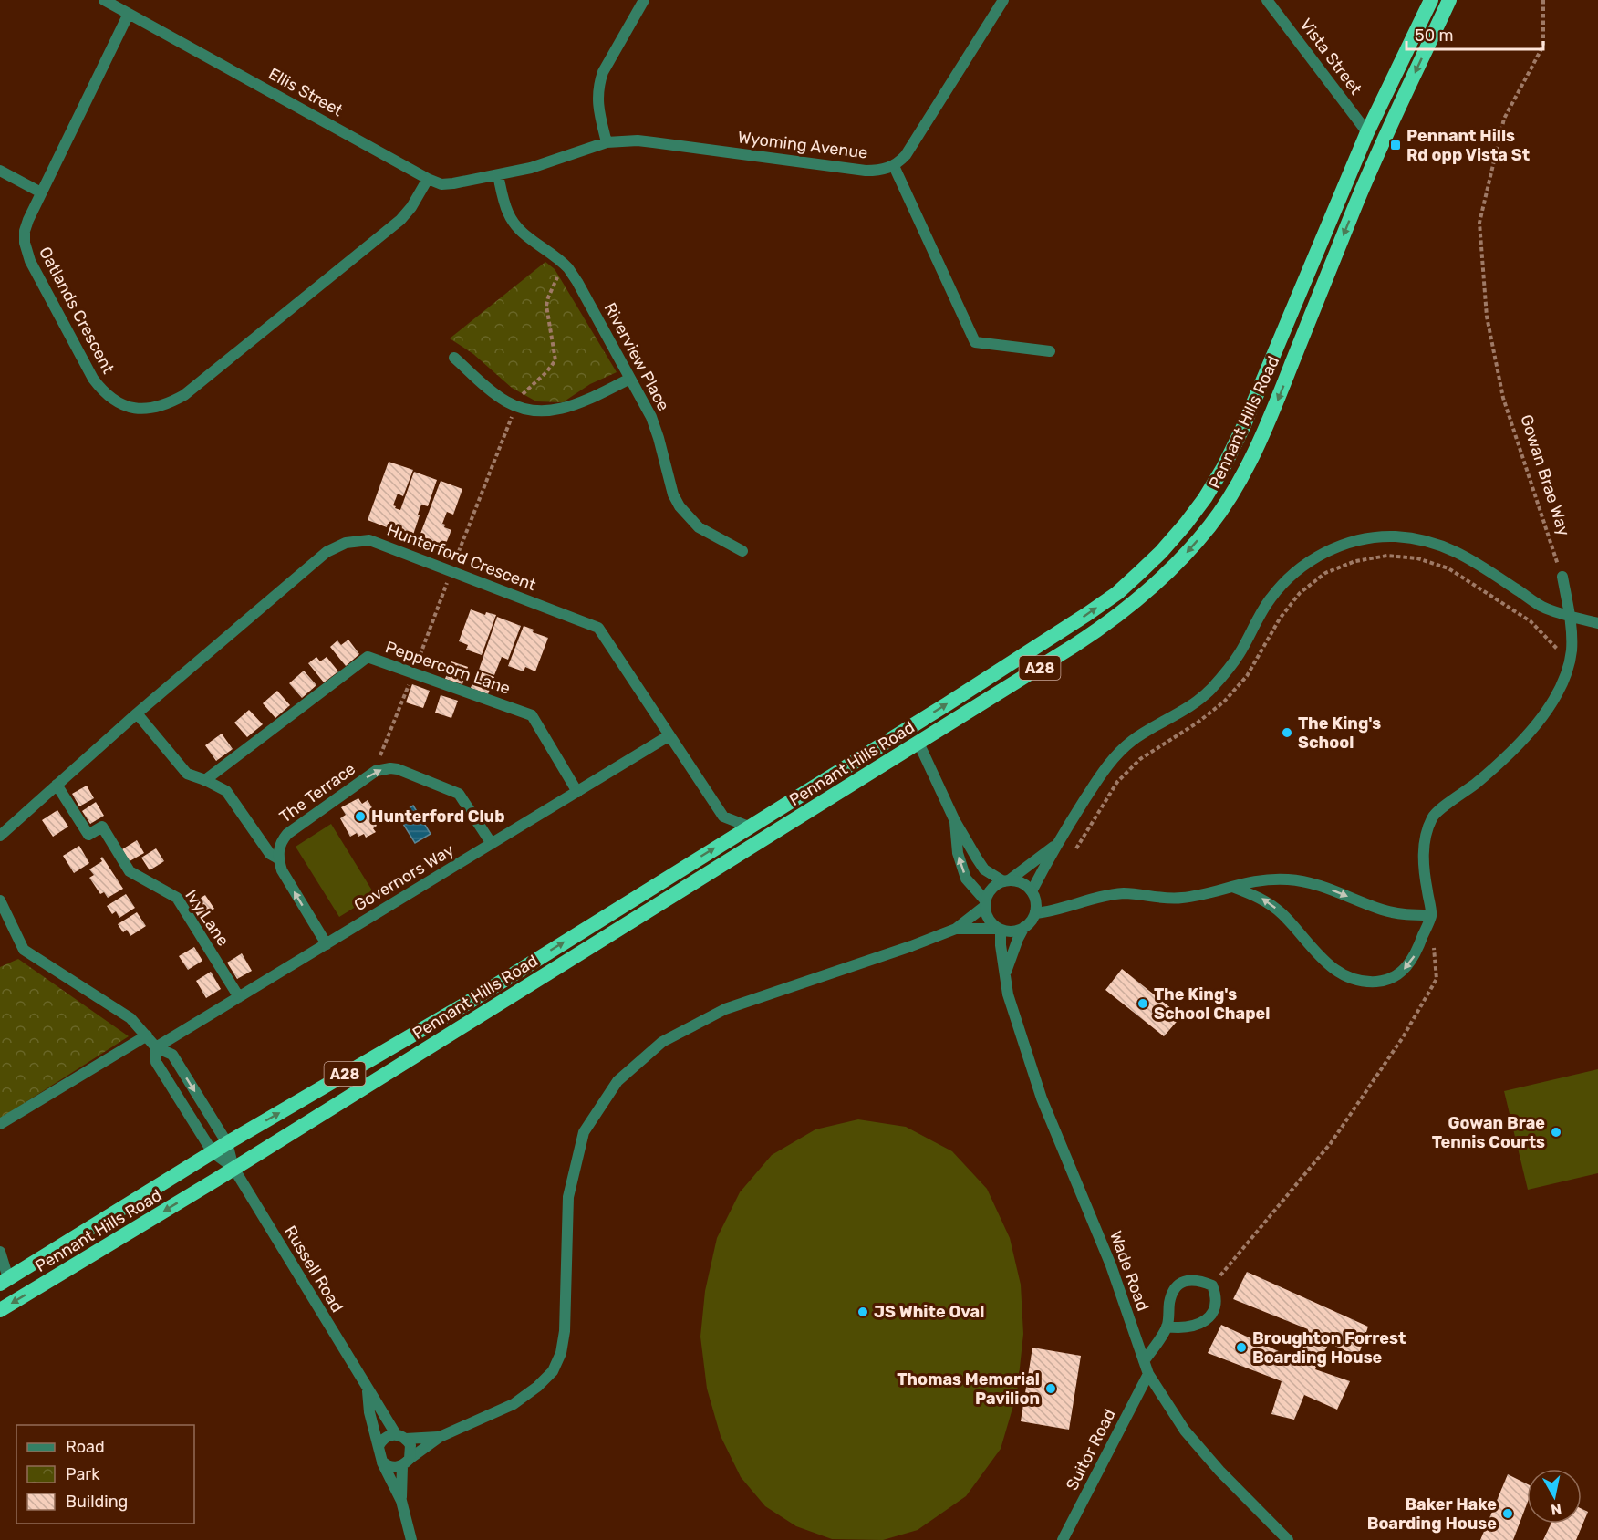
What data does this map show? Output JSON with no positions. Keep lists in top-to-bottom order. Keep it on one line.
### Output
{"streets":{"highway":["Pennant Hills Road","A28"],"street":["Vista Street","Ellis Street","Wyoming Avenue","Oatlands Crescent","Riverview Place","Hunterford Crescent","Peppercorn Lane","The Terrace","Governors Way","Ivy Lane","Russell Road","Wade Road","Suitor Road"],"path":["Gowan Brae Way"]},"crossings":[["Vista Street","Pennant Hills Road"],["Ellis Street","Wyoming Avenue"],["Ellis Street","Oatlands Crescent"],["Ellis Street","Riverview Place"],["Wyoming Avenue","Riverview Place"],["Pennant Hills Road","Hunterford Crescent"],["Pennant Hills Road","Russell Road"],["Hunterford Crescent","Governors Way"],["Hunterford Crescent","Ivy Lane"],["Peppercorn Lane","Governors Way"],["The Terrace","Governors Way"],["Governors Way","Ivy Lane"],["Wade Road","Suitor Road"]],"one_way":["The Terrace"],"places":{"transit":["Pennant Hills Rd opp Vista St"],"other":["The King's School","Hunterford Club","The King's School Chapel","Gowan Brae Tennis Courts","JS White Oval","Broughton Forrest Boarding House","Thomas Memorial Pavilion","Baker Hake Boarding House"]},"legend":["Road","Park","Building"],"scale_bar":"50 m","north":"bottom"}
